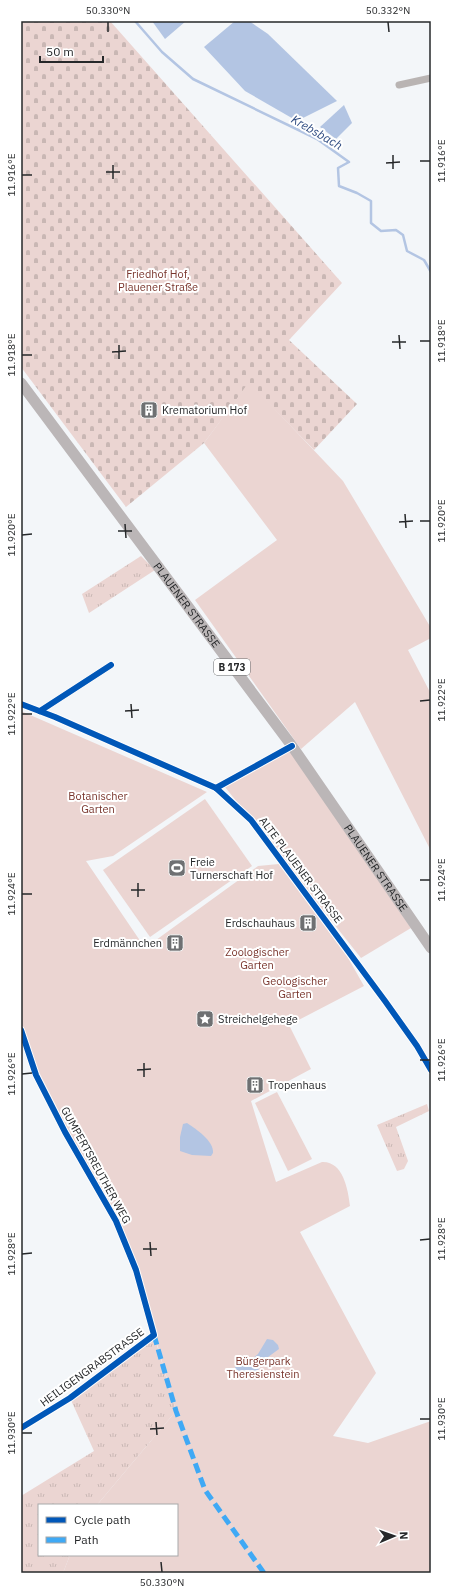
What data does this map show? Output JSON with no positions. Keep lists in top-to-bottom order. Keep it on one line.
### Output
{"streets":{"main road":["PLAUENER STRASSE","B 173"],"street":["ALTE PLAUENER STRASSE","GUMPERTSREUTHER WEG","HEILIGENGRABSTRASSE"]},"crossings":[["GUMPERTSREUTHER WEG","HEILIGENGRABSTRASSE"]],"water":["Krebsbach"],"parks":["Friedhof Hof, Plauener Straße","Botanischer Garten","Zoologischer Garten","Geologischer Garten","Bürgerpark Theresienstein"],"places":{"building":["Krematorium Hof","Erdschauhaus","Erdmännchen","Tropenhaus"],"sports":["Freie Turnerschaft Hof"],"place":["Streichelgehege"]},"legend":["Cycle path","Path"],"scale_bar":"50 m","north":"right","coordinates":["50.330°N","50.332°N","11.916°E","11.918°E","11.920°E","11.922°E","11.924°E","11.926°E","11.928°E","11.930°E"]}
